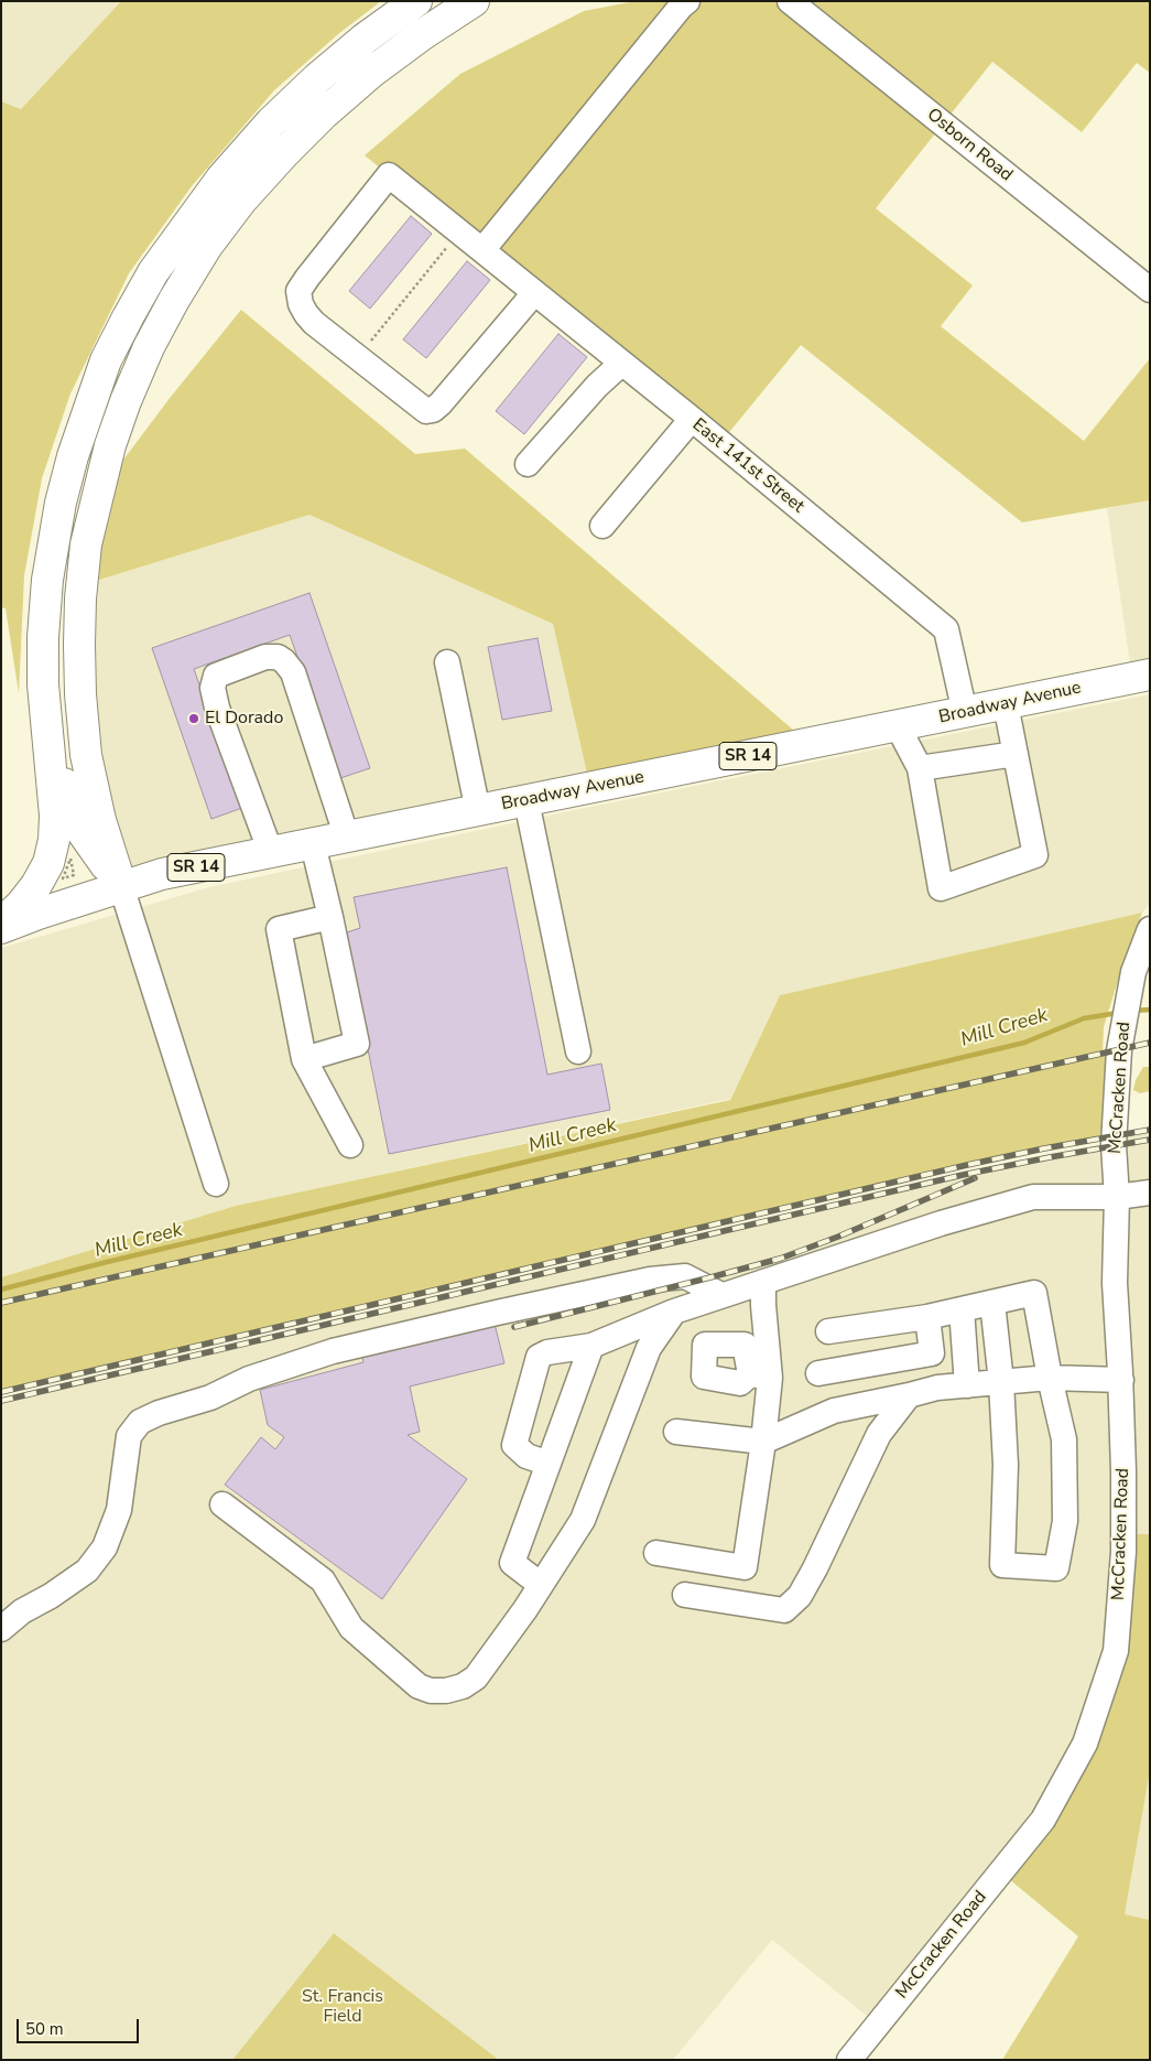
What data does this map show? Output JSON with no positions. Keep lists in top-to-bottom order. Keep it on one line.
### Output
{"streets":{"main road":["Broadway Avenue","SR 14"],"street":["Osborn Road","East 141st Street","McCracken Road"]},"crossings":[["East 141st Street","Broadway Avenue"]],"water":["Mill Creek"],"parks":["St. Francis Field"],"places":["El Dorado"],"scale_bar":"50 m"}
